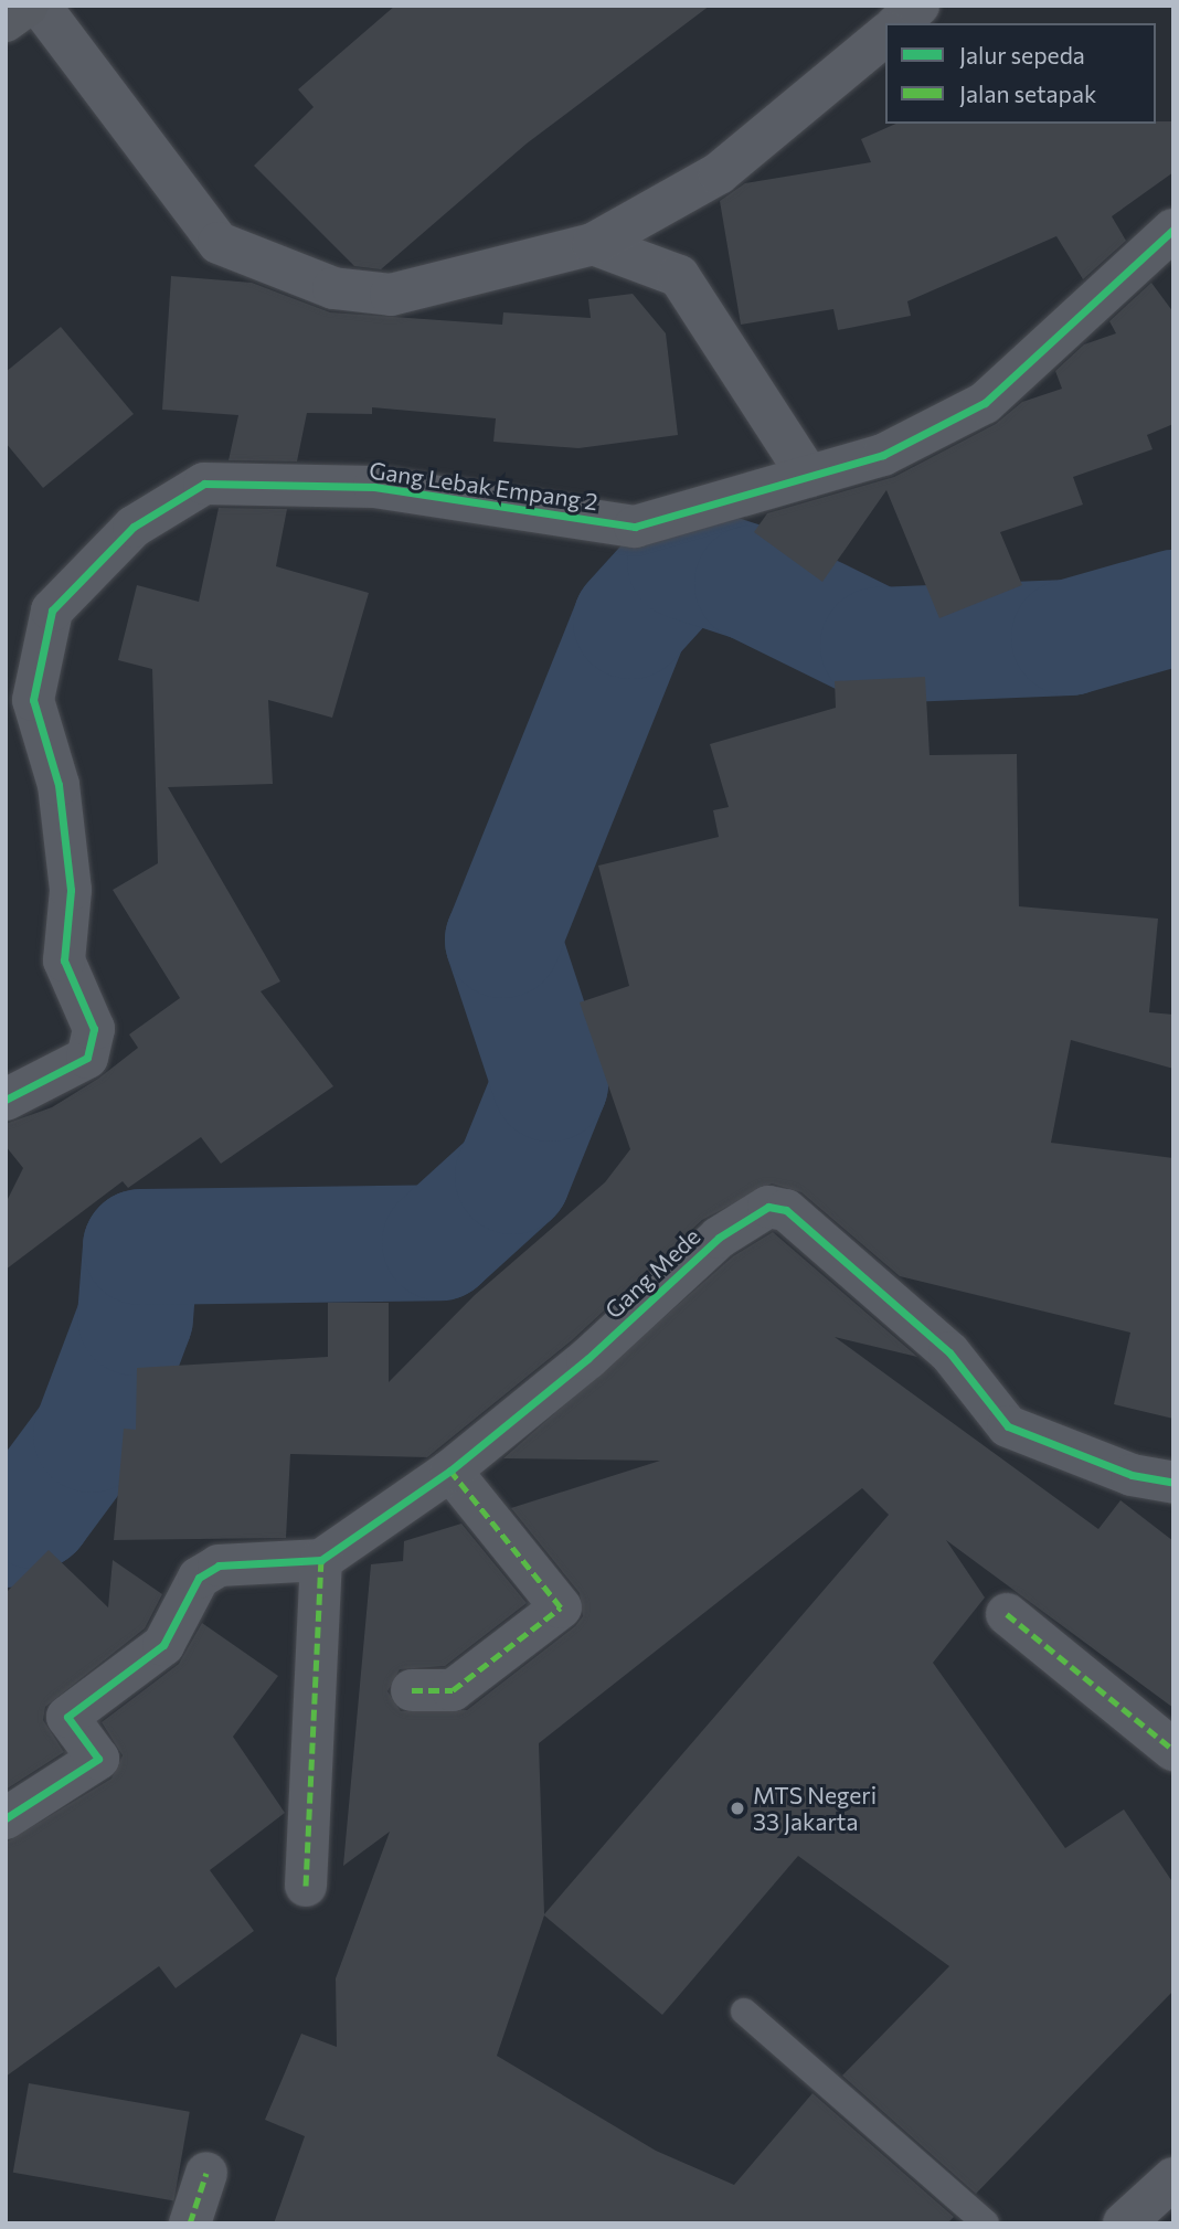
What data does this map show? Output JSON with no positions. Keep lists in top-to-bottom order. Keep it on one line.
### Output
{"streets":{"street":["Gang Lebak Empang 2","Gang Mede"]},"places":["MTS Negeri 33 Jakarta"],"legend":["Jalur sepeda","Jalan setapak"]}
